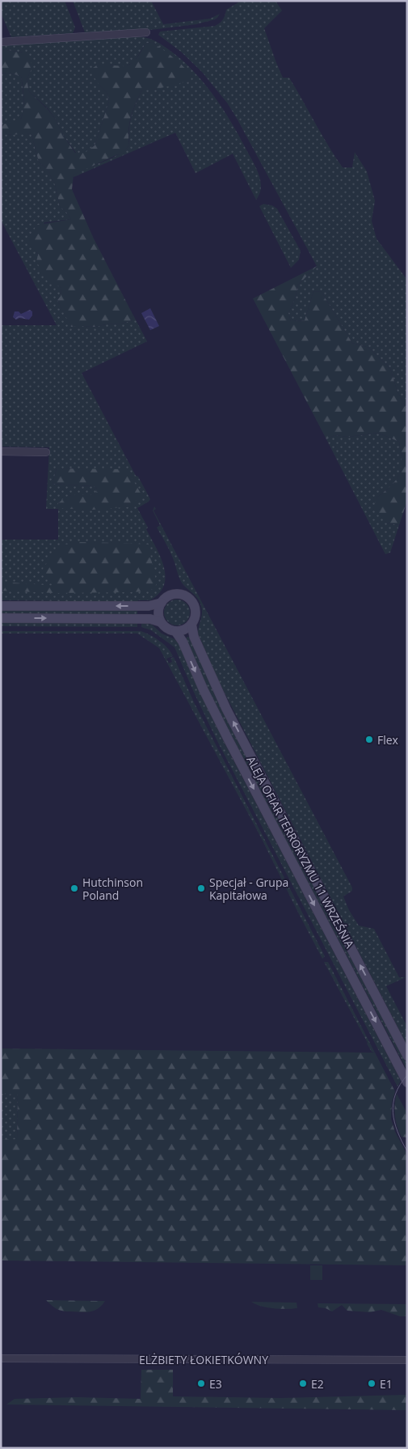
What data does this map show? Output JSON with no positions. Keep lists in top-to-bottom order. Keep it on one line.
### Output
{"streets":{"street":["ALEJA OFIAR TERRORYZMU 11 WRZEŚNIA","ELŻBIETY ŁOKIETKÓWNY"]},"places":["Flex","Hutchinson Poland","Specjał - Grupa Kapitałowa","E3","E2","E1"]}
